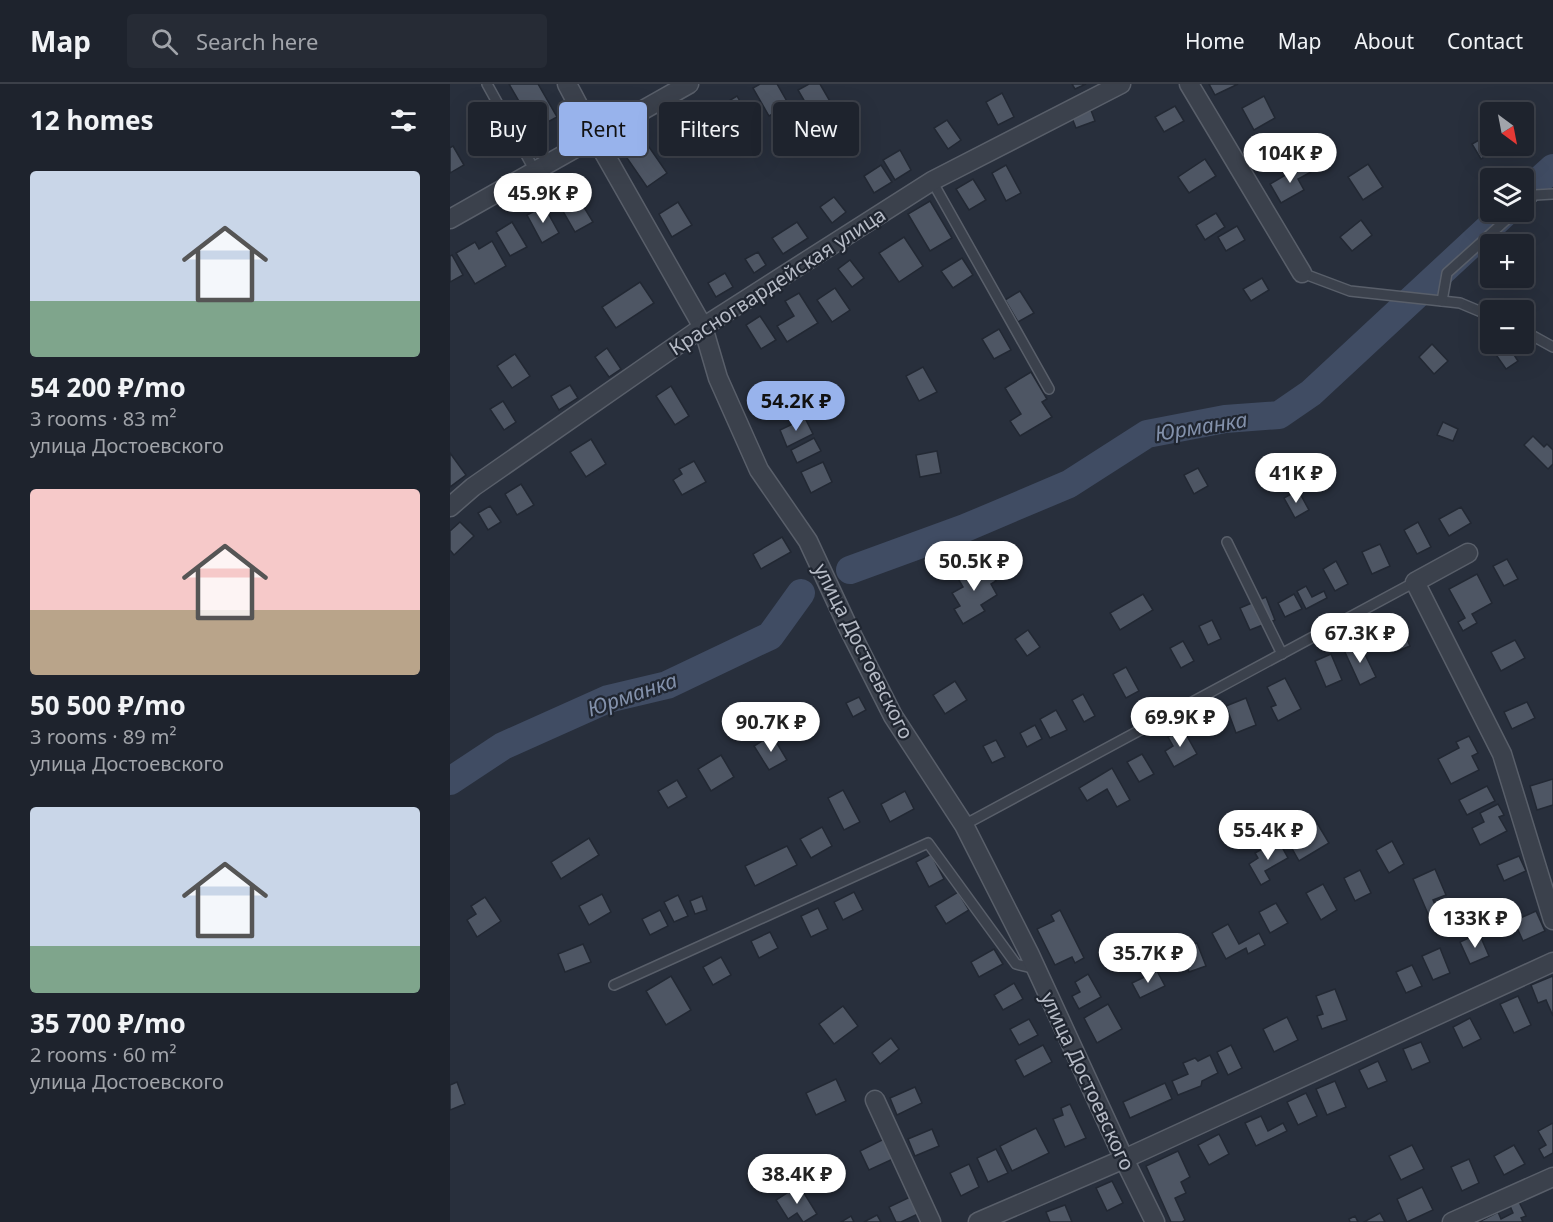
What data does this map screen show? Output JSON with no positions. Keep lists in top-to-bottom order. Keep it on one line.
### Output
{"streets":{"street":["Красногвардейская улица","улица Достоевского"]},"crossings":[["Красногвардейская улица","улица Достоевского"]],"water":["Юрманка"],"north":"bottom right","page":{"header":"Map","search":"Search here","nav":["Home","Map","About","Contact"],"heading":"12 homes","map_buttons":["+","−"],"chip":["Buy","Rent","Filters","New"],"price":["104K ₽","45.9K ₽","54.2K ₽","41K ₽","50.5K ₽","67.3K ₽","69.9K ₽","90.7K ₽","55.4K ₽","133K ₽","35.7K ₽","38.4K ₽"],"list":[{"name":"54 200 ₽/mo","note":"3 rooms · 83 m² · улица Достоевского"},{"name":"50 500 ₽/mo","note":"3 rooms · 89 m² · улица Достоевского"},{"name":"35 700 ₽/mo","note":"2 rooms · 60 m² · улица Достоевского"}]}}
